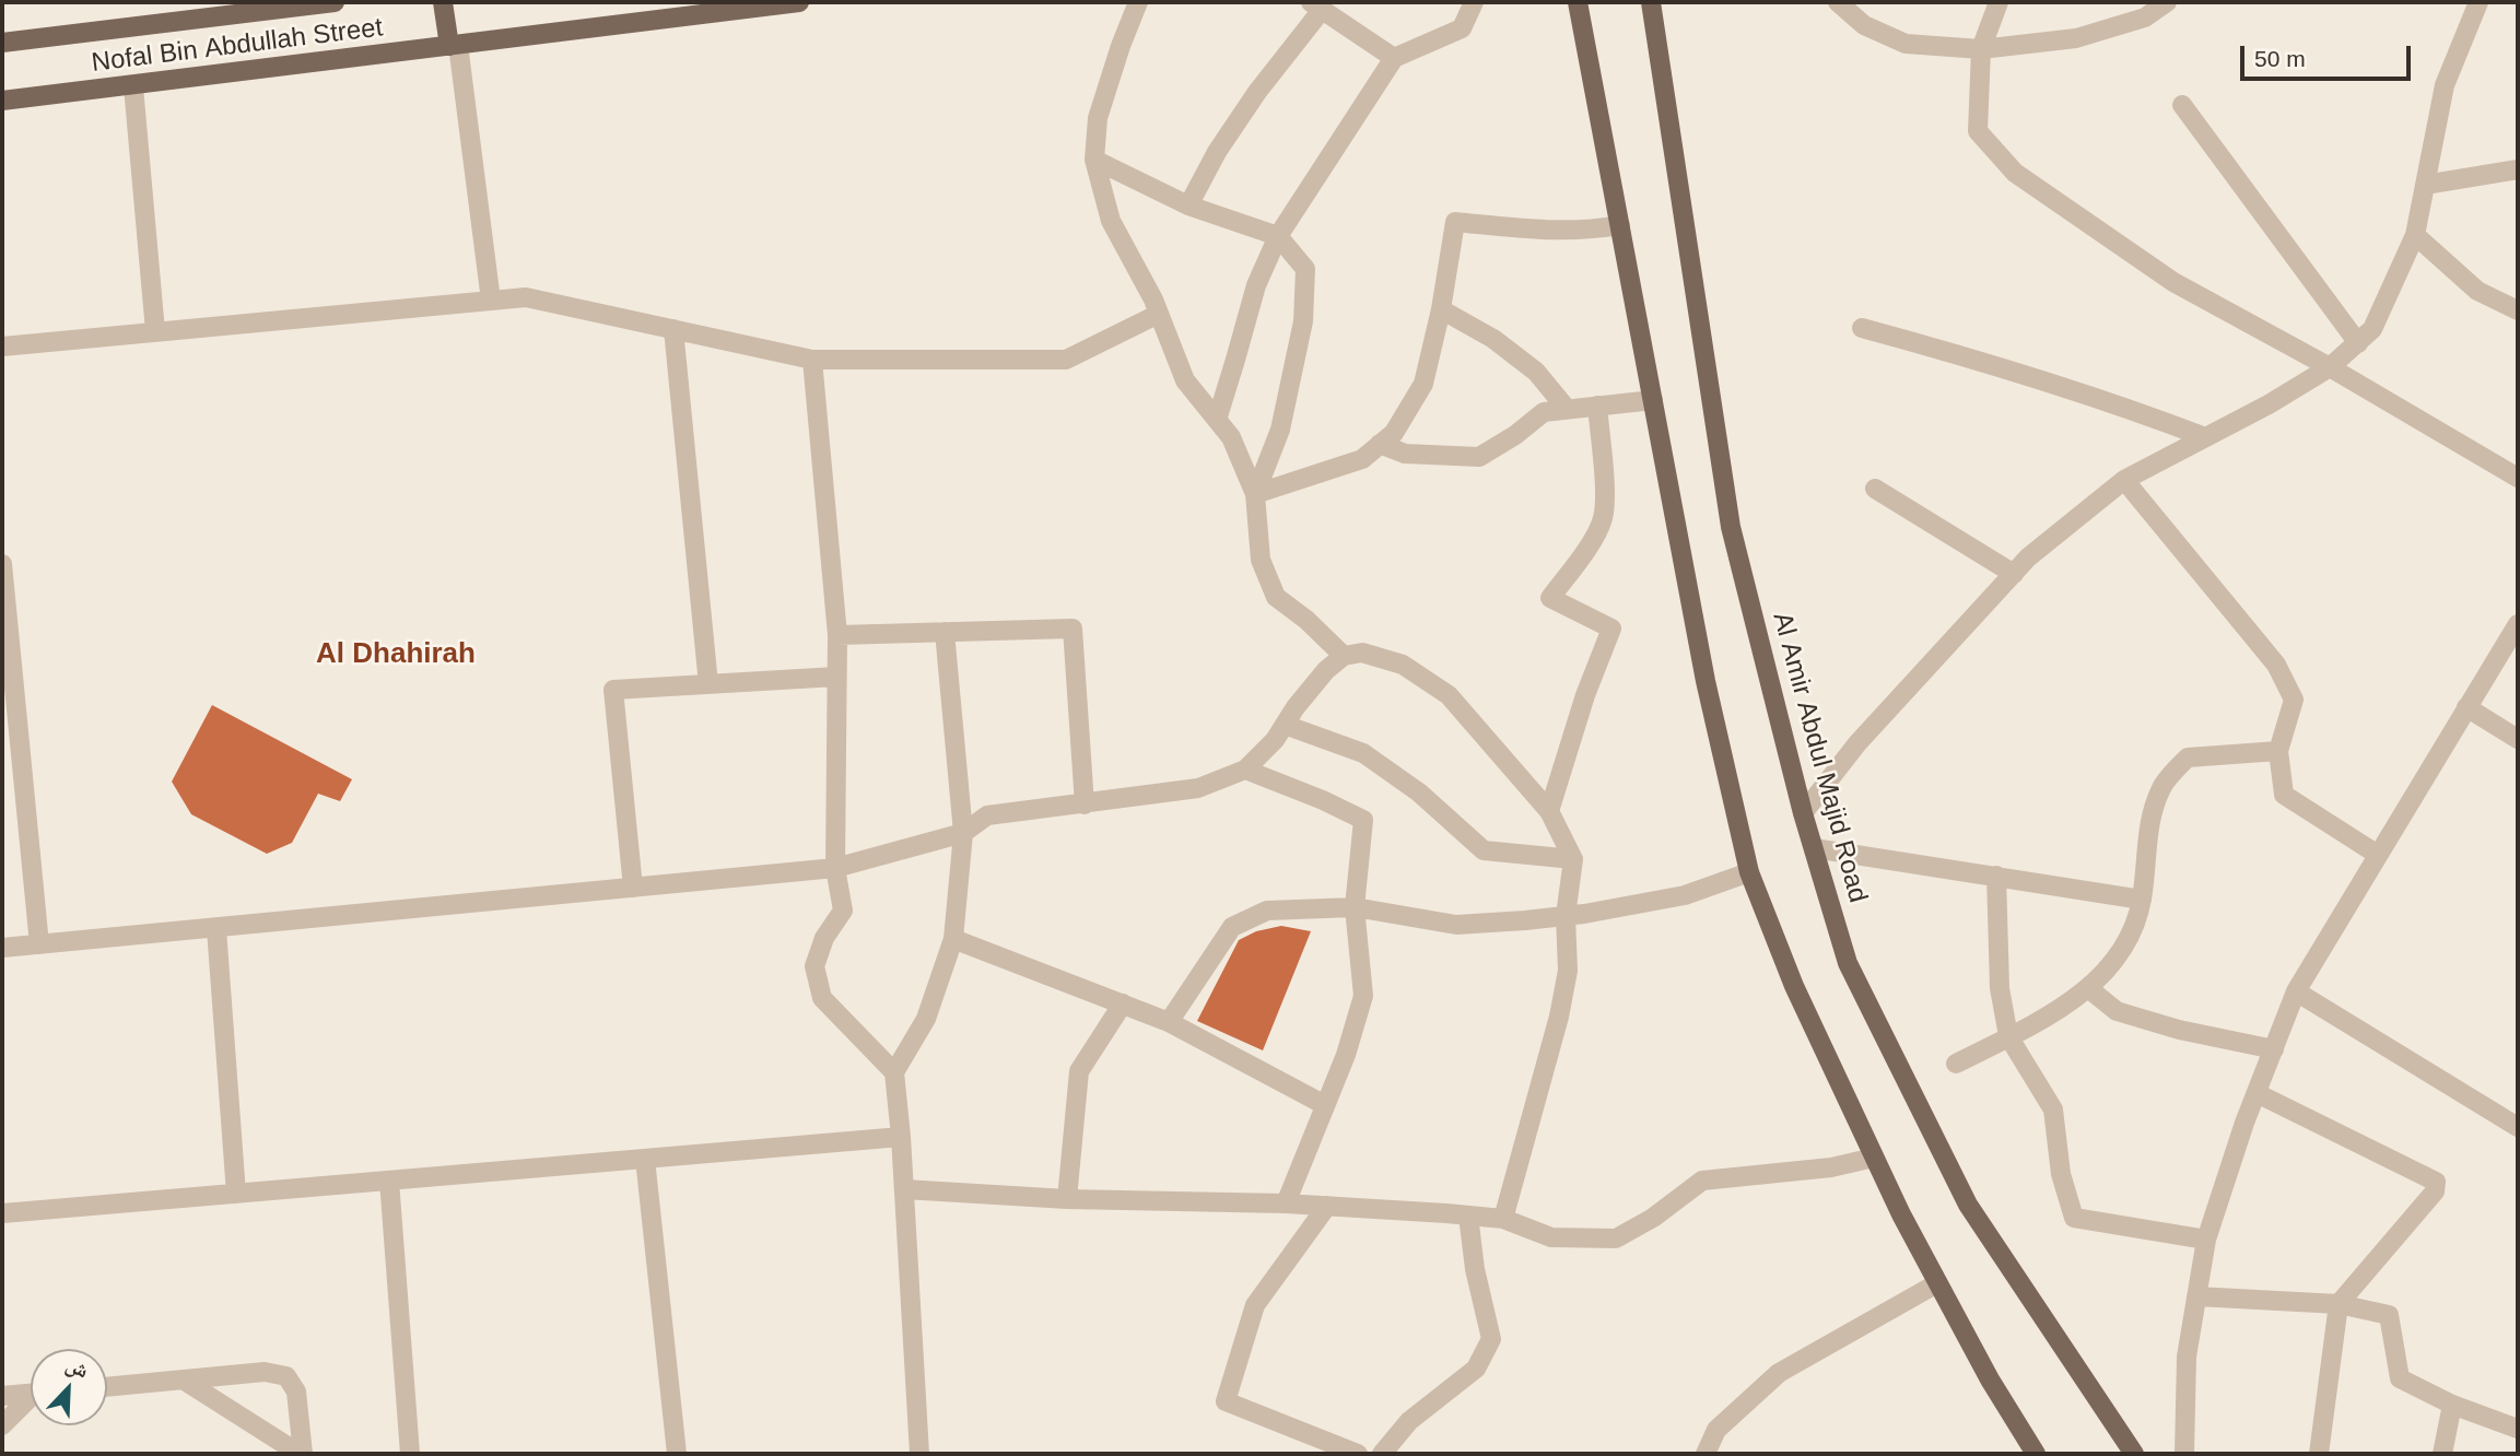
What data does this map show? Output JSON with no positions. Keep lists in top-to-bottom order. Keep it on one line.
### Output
{"streets":{"main road":["Nofal Bin Abdullah Street","Al Amir Abdul Majid Road"]},"districts":["Al Dhahirah"],"scale_bar":"50 m","north":"top right"}
